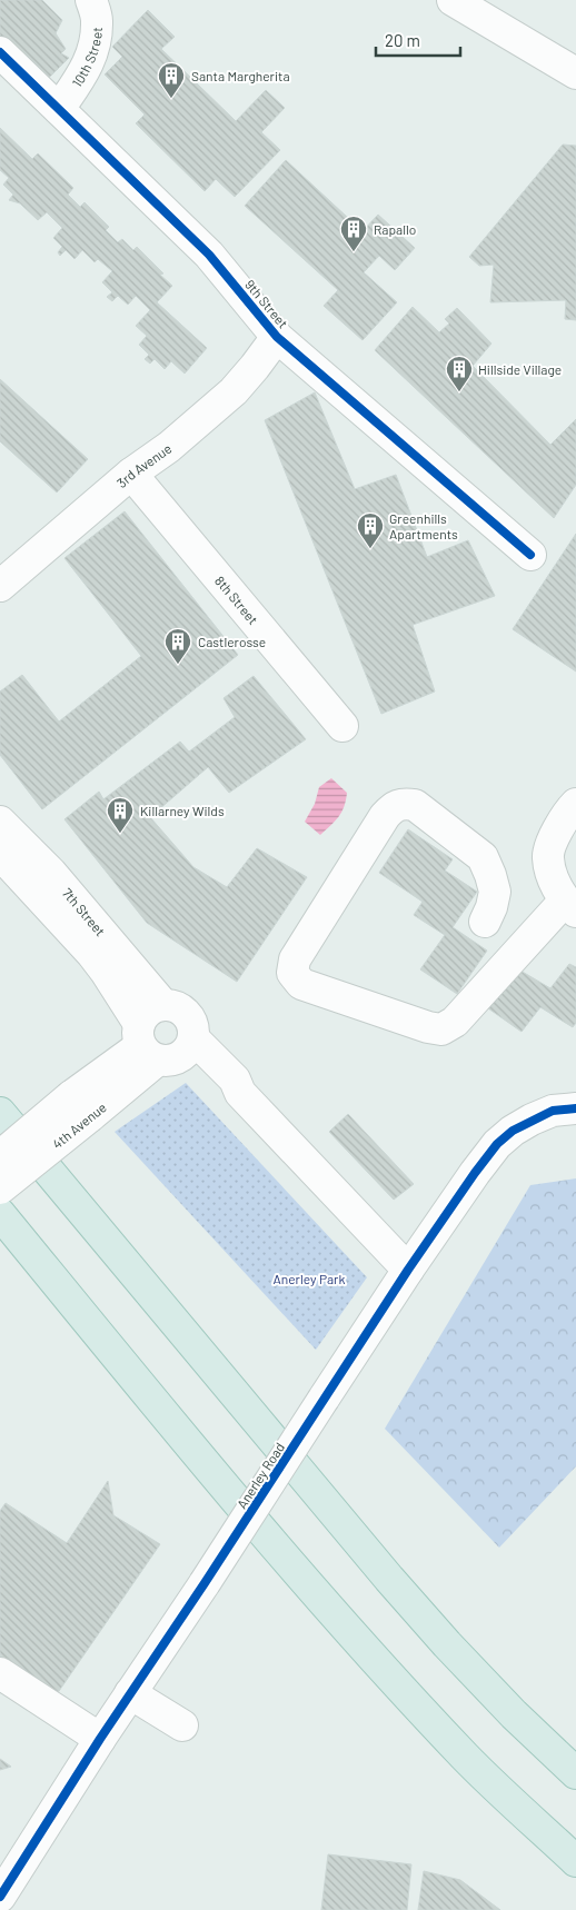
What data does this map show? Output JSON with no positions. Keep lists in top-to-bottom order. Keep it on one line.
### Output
{"streets":{"street":["10th Street","9th Street","3rd Avenue","8th Street","7th Street","4th Avenue","Anerley Road"]},"crossings":[["10th Street","9th Street"],["9th Street","3rd Avenue"],["3rd Avenue","8th Street"],["7th Street","4th Avenue"],["7th Street","Anerley Road"]],"parks":["Anerley Park"],"places":{"building":["Santa Margherita","Rapallo","Hillside Village","Greenhills Apartments","Castlerosse","Killarney Wilds"]},"scale_bar":"20 m"}
